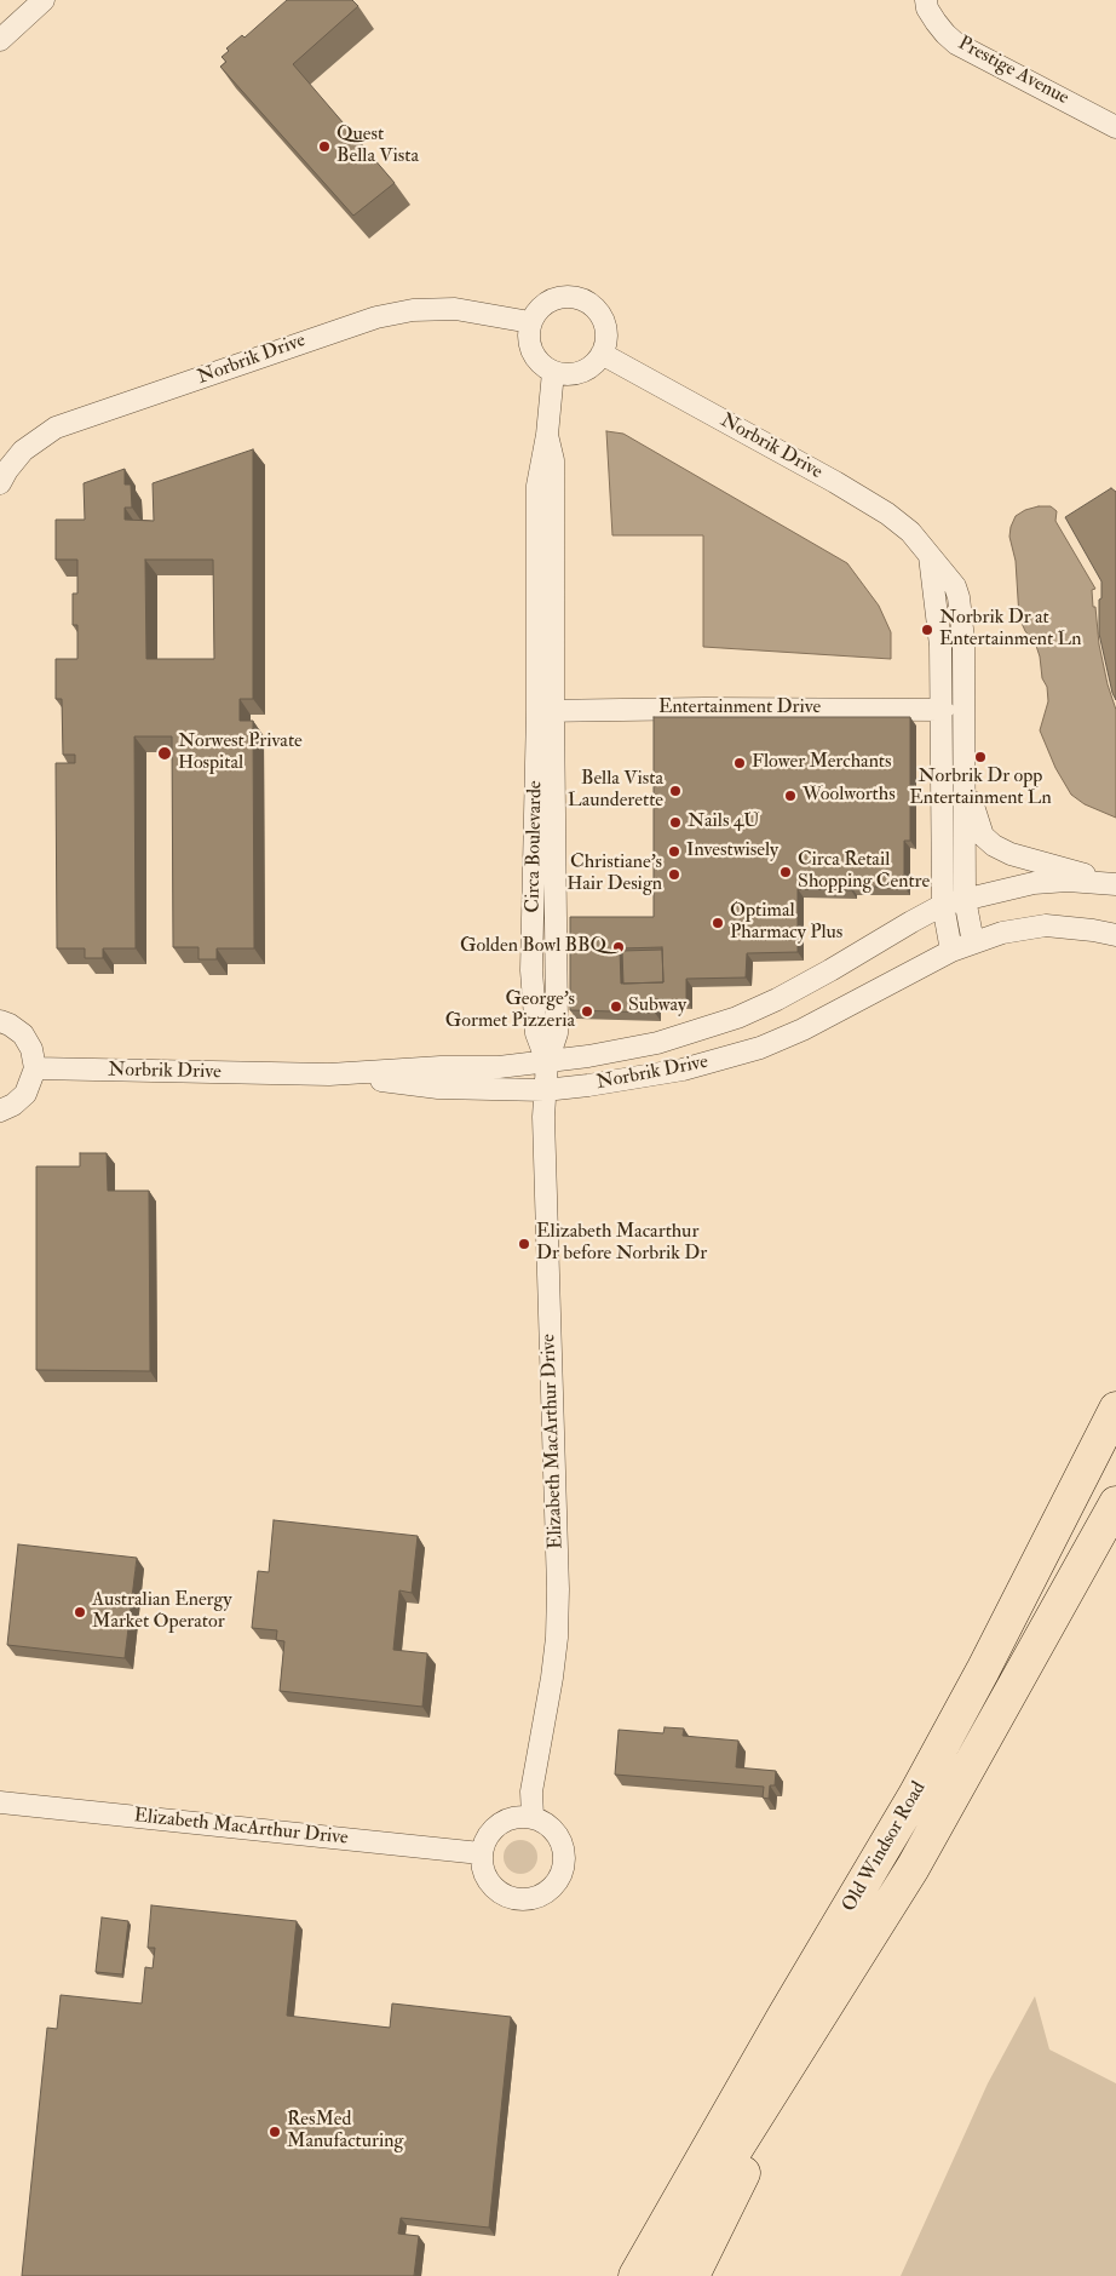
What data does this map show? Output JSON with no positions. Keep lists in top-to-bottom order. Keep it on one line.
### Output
{"streets":{"highway":["Old Windsor Road"],"street":["Prestige Avenue","Norbrik Drive","Entertainment Drive","Circa Boulevarde","Elizabeth MacArthur Drive"]},"crossings":[["Norbrik Drive","Circa Boulevarde"],["Norbrik Drive","Elizabeth MacArthur Drive"],["Entertainment Drive","Circa Boulevarde"],["Circa Boulevarde","Elizabeth MacArthur Drive"]],"places":["Quest Bella Vista","Norbrik Dr at Entertainment Ln","Norwest Private Hospital","Norbrik Dr opp Entertainment Ln","Flower Merchants","Bella Vista Launderette","Woolworths","Nails 4U","Investwisely","Circa Retail Shopping Centre","Christiane's Hair Design","Optimal Pharmacy Plus","Golden Bowl BBQ","Subway","George's Gormet Pizzeria","Elizabeth Macarthur Dr before Norbrik Dr","Australian Energy Market Operator","ResMed Manufacturing"]}
